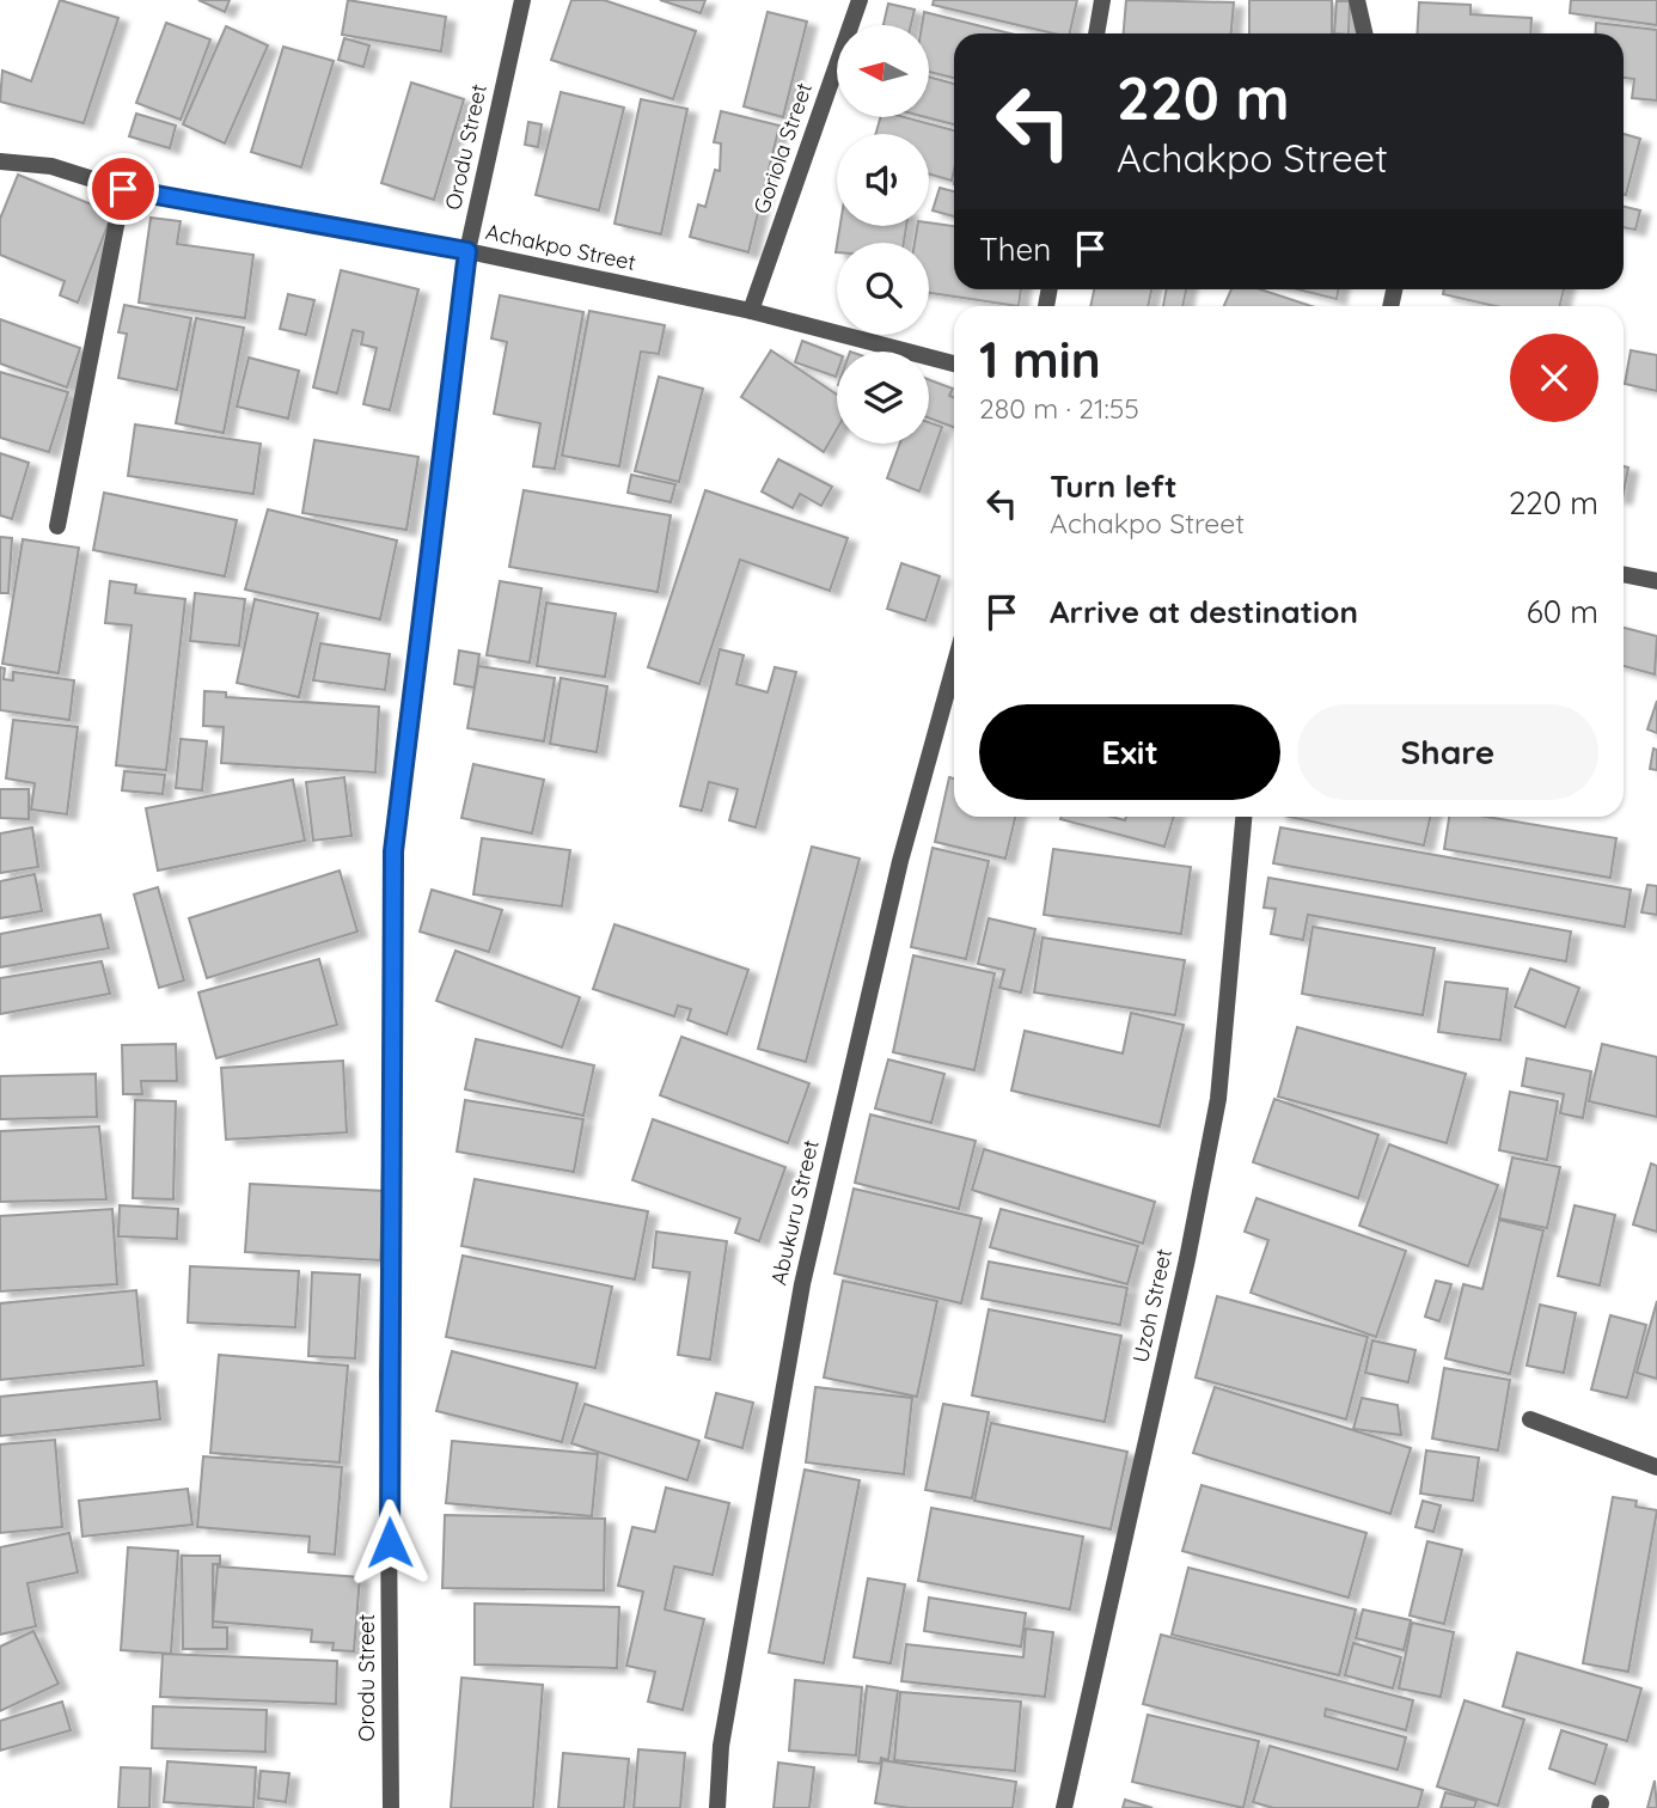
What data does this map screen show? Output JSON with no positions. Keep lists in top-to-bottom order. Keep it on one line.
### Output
{"streets":{"street":["Orodu Street","Goriola Street","Achakpo Street","Abukuru Street","Uzoh Street"]},"crossings":[["Orodu Street","Achakpo Street"],["Goriola Street","Achakpo Street"]],"north":"left","page":{"turn":["220 m","Achakpo Street"],"then":"Then","heading":["1 min","280 m · 21:55"],"list":[{"name":"Turn left","note":"Achakpo Street","value":"220 m"},{"name":"Arrive at destination","value":"60 m"}],"buttons":["Exit","Share"]}}
